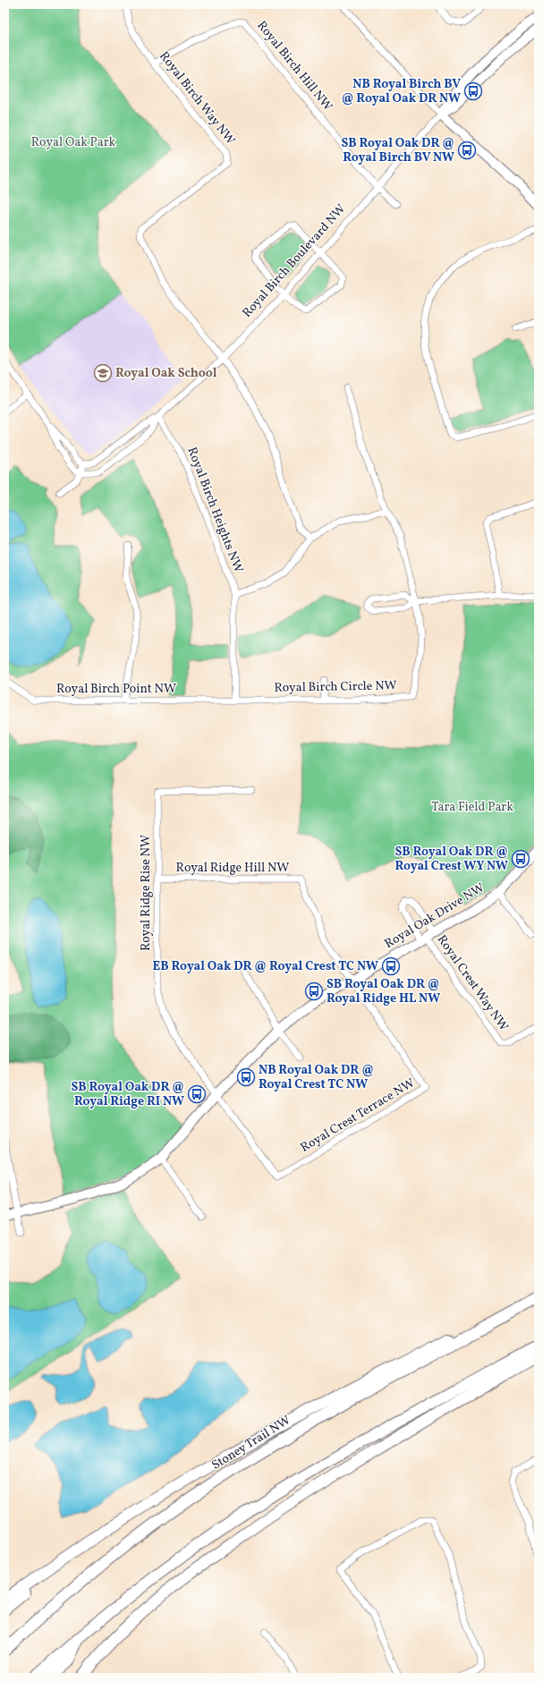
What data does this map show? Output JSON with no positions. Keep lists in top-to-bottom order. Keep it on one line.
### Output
{"streets":{"highway":["Stoney Trail NW"],"street":["Royal Birch Hill NW","Royal Birch Way NW","Royal Birch Boulevard NW","Royal Birch Heights NW","Royal Birch Circle NW","Royal Birch Point NW","Royal Ridge Hill NW","Royal Ridge Rise NW","Royal Oak Drive NW","Royal Crest Way NW","Royal Crest Terrace NW"]},"crossings":[["Royal Birch Hill NW","Royal Birch Way NW"],["Royal Birch Hill NW","Royal Birch Boulevard NW"],["Royal Birch Way NW","Royal Birch Boulevard NW"],["Royal Birch Boulevard NW","Royal Birch Heights NW"],["Royal Birch Circle NW","Royal Birch Point NW"],["Royal Ridge Hill NW","Royal Ridge Rise NW"],["Royal Ridge Hill NW","Royal Oak Drive NW"],["Royal Ridge Hill NW","Royal Crest Terrace NW"],["Royal Ridge Rise NW","Royal Oak Drive NW"],["Royal Ridge Rise NW","Royal Crest Terrace NW"],["Royal Oak Drive NW","Royal Crest Way NW"],["Royal Oak Drive NW","Royal Crest Terrace NW"]],"parks":["Royal Oak Park","Tara Field Park"],"places":{"bus stop":["NB Royal Birch BV @ Royal Oak DR NW","SB Royal Oak DR @ Royal Birch BV NW","SB Royal Oak DR @ Royal Crest WY NW","EB Royal Oak DR @ Royal Crest TC NW","SB Royal Oak DR @ Royal Ridge HL NW","NB Royal Oak DR @ Royal Crest TC NW","SB Royal Oak DR @ Royal Ridge RI NW"],"school or university":["Royal Oak School"]}}
